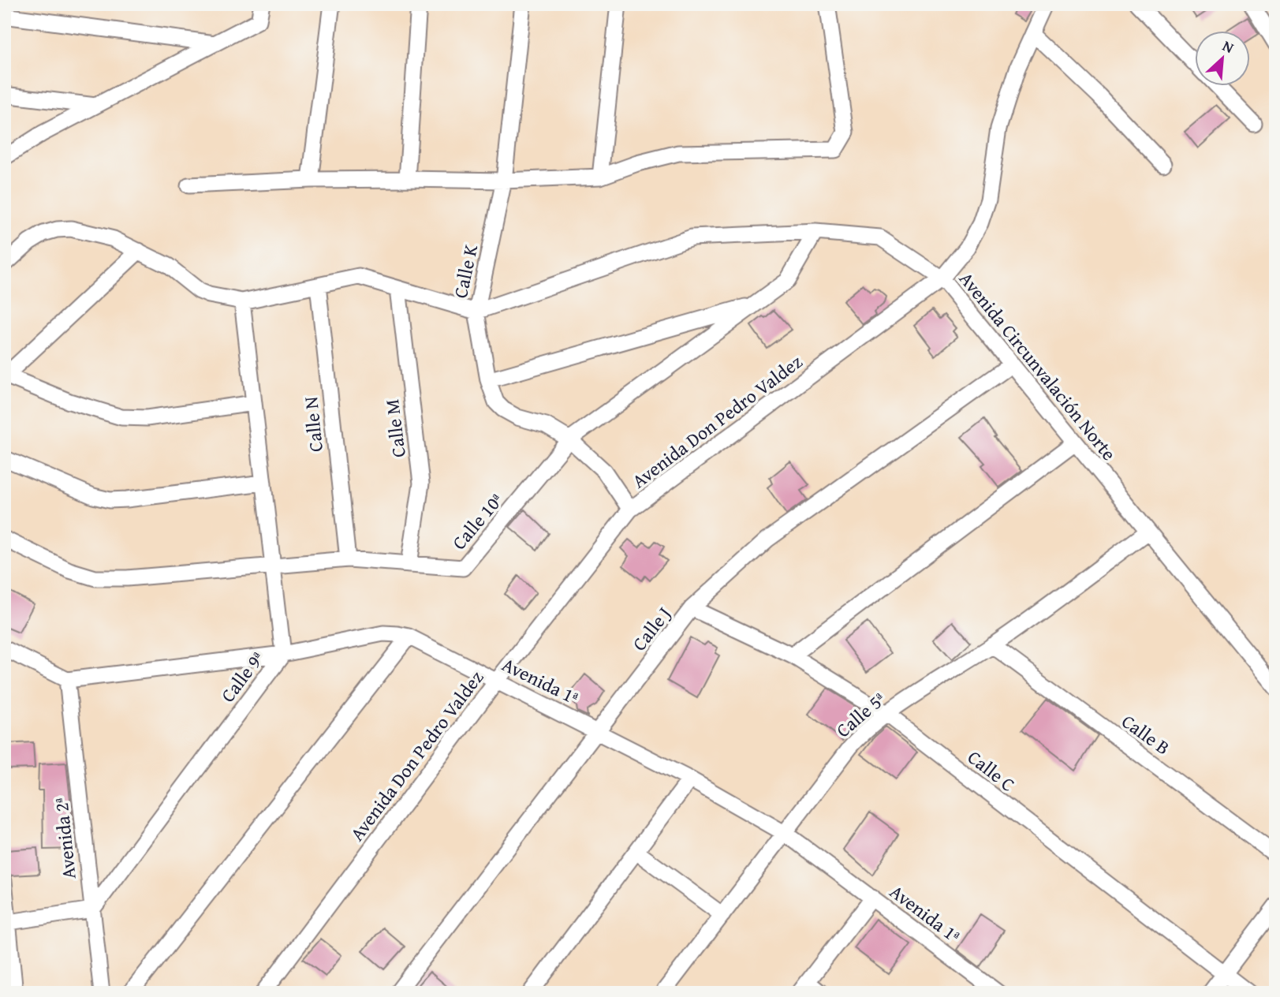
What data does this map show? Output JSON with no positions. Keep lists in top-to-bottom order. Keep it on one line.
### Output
{"streets":{"street":["Calle K","Avenida Circunvalación Norte","Avenida Don Pedro Valdez","Calle N","Calle M","Calle 10ª","Calle J","Calle 9ª","Avenida 1ª","Calle 5ª","Calle B","Calle C","Avenida 2ª"]},"crossings":[["Calle K","Avenida Circunvalación Norte"],["Calle K","Avenida Don Pedro Valdez"],["Calle K","Calle 10ª"],["Avenida Circunvalación Norte","Avenida Don Pedro Valdez"],["Avenida Circunvalación Norte","Calle 10ª"],["Avenida Circunvalación Norte","Calle J"],["Avenida Circunvalación Norte","Calle 5ª"],["Avenida Don Pedro Valdez","Avenida 1ª"],["Calle N","Calle 10ª"],["Calle M","Calle 10ª"],["Calle 10ª","Calle 9ª"],["Calle J","Avenida 1ª"],["Calle J","Calle C"],["Calle 9ª","Avenida 1ª"],["Calle 9ª","Avenida 2ª"],["Avenida 1ª","Calle 5ª"],["Avenida 1ª","Avenida 2ª"],["Calle 5ª","Calle B"],["Calle 5ª","Calle C"]],"north":"top right"}
